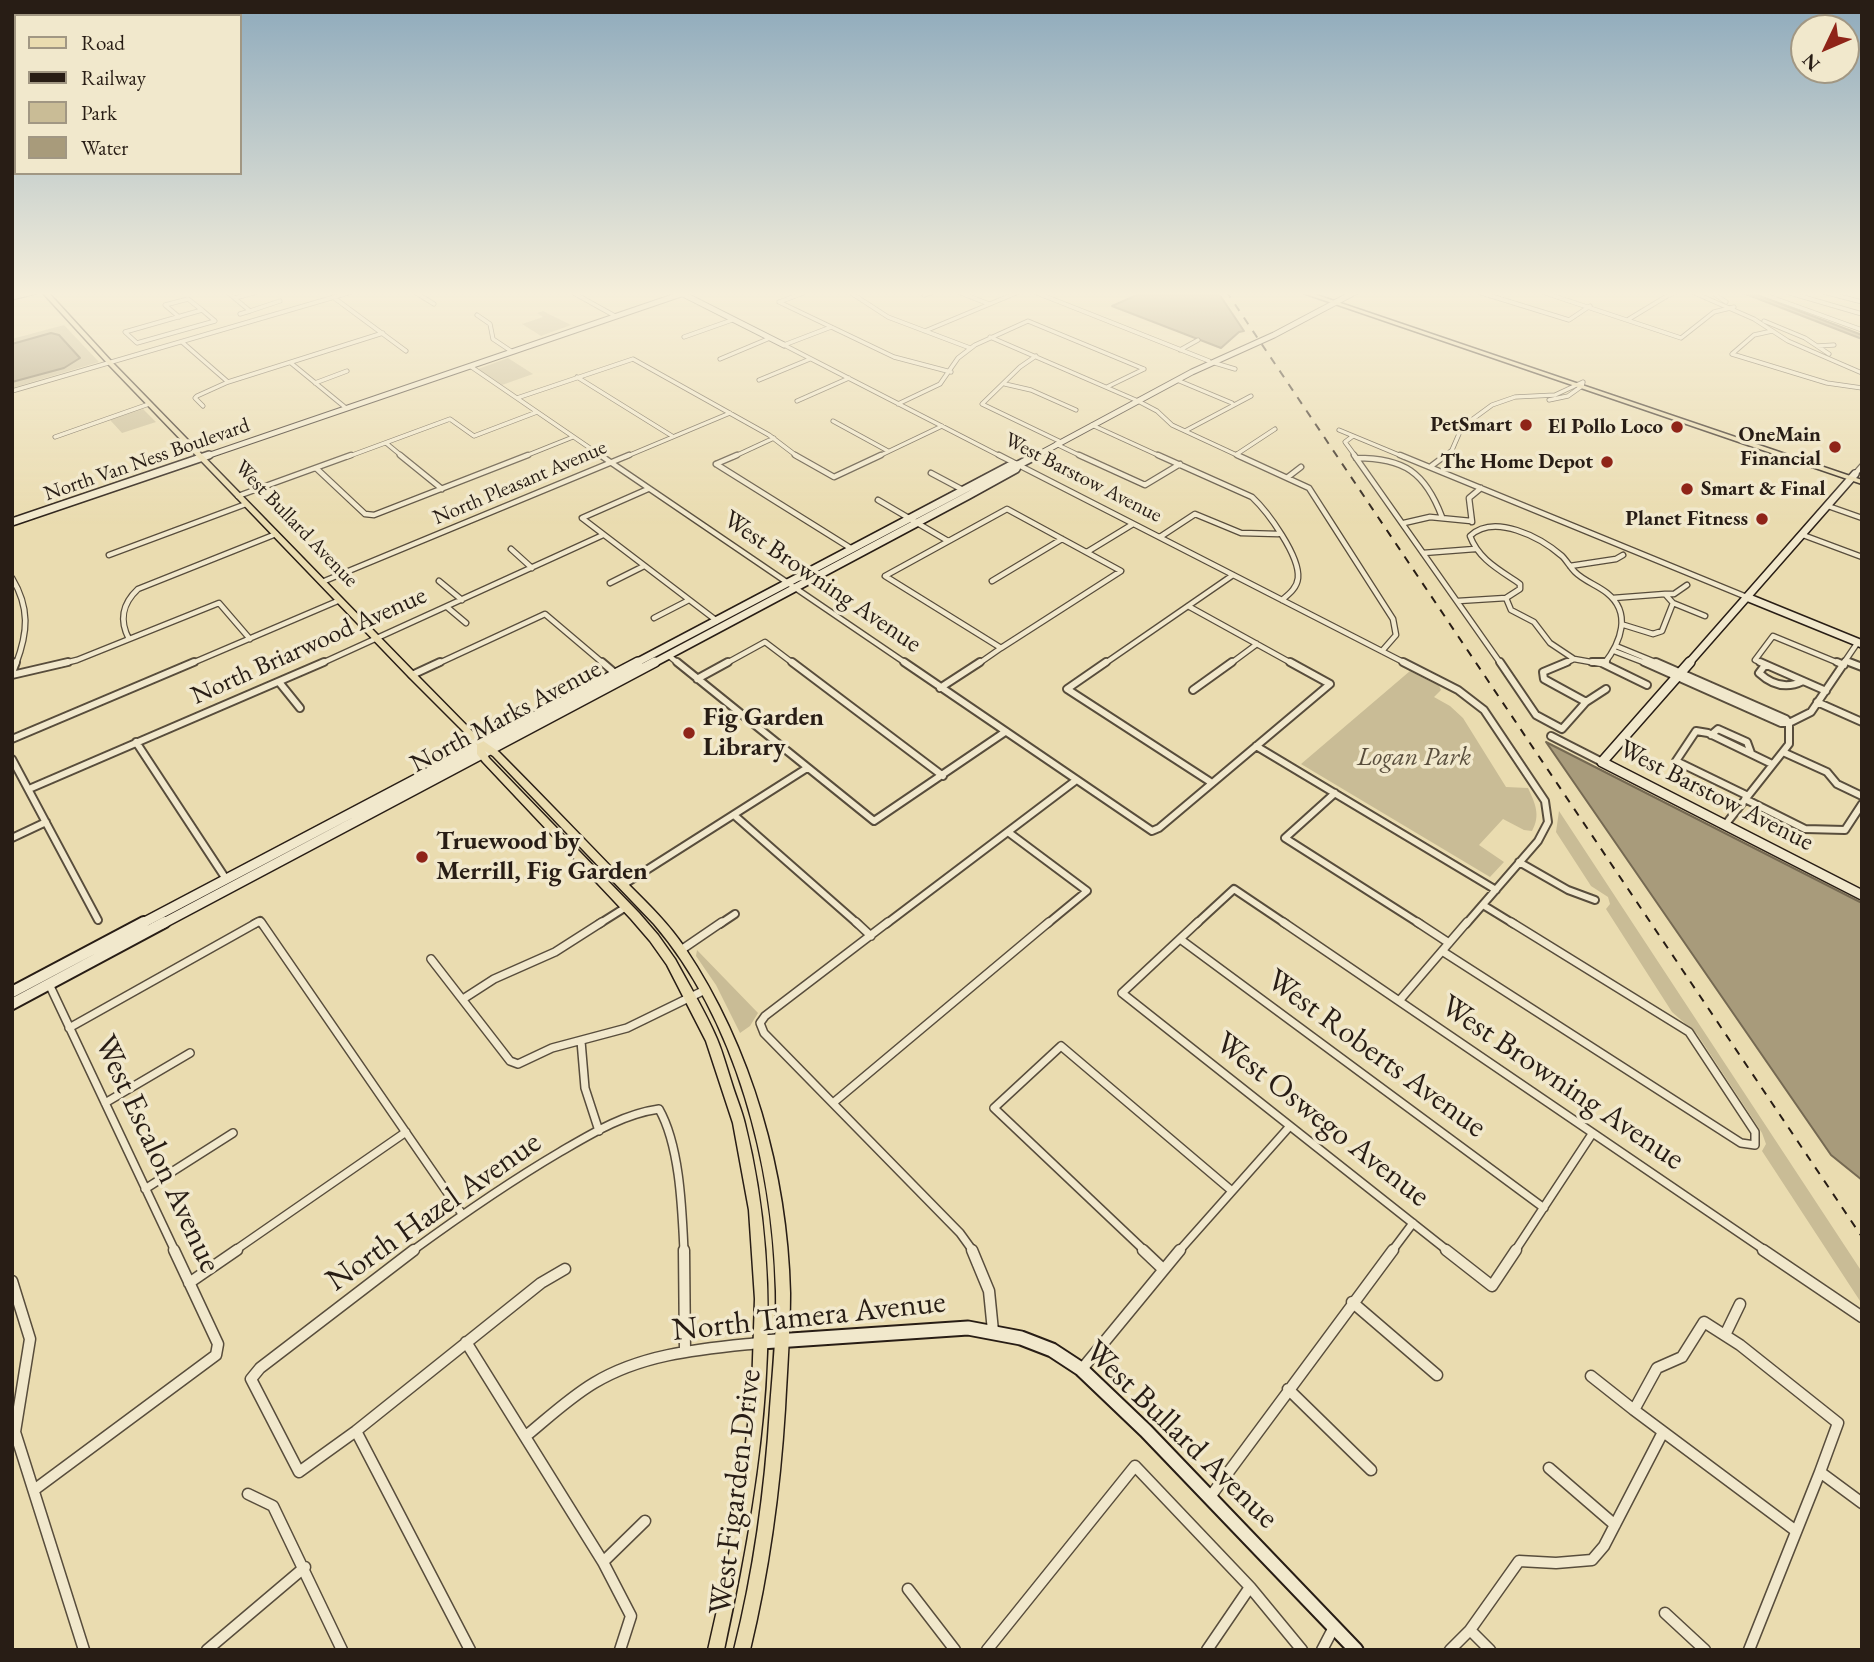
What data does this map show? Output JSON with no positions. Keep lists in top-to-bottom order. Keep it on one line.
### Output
{"streets":{"main road":["North Van Ness Boulevard","West Barstow Avenue","West Bullard Avenue","North Marks Avenue","North Tamera Avenue","West Figarden Drive"],"street":["North Pleasant Avenue","West Browning Avenue","North Briarwood Avenue","West Roberts Avenue","West Oswego Avenue","West Escalon Avenue","North Hazel Avenue"]},"crossings":[["North Van Ness Boulevard","West Bullard Avenue"],["West Barstow Avenue","North Marks Avenue"],["North Pleasant Avenue","West Bullard Avenue"],["North Pleasant Avenue","West Browning Avenue"],["West Bullard Avenue","North Briarwood Avenue"],["West Bullard Avenue","North Marks Avenue"],["West Bullard Avenue","North Tamera Avenue"],["West Bullard Avenue","West Figarden Drive"],["West Browning Avenue","North Marks Avenue"],["West Browning Avenue","West Roberts Avenue"],["West Browning Avenue","West Oswego Avenue"],["North Marks Avenue","West Escalon Avenue"],["West Roberts Avenue","West Oswego Avenue"],["North Hazel Avenue","North Tamera Avenue"],["North Tamera Avenue","West Figarden Drive"]],"parks":["Logan Park"],"places":["PetSmart","El Pollo Loco","OneMain Financial","The Home Depot","Smart & Final","Planet Fitness","Fig Garden Library","Truewood by Merrill, Fig Garden"],"legend":["Road","Railway","Park","Water"],"north":"bottom left"}
